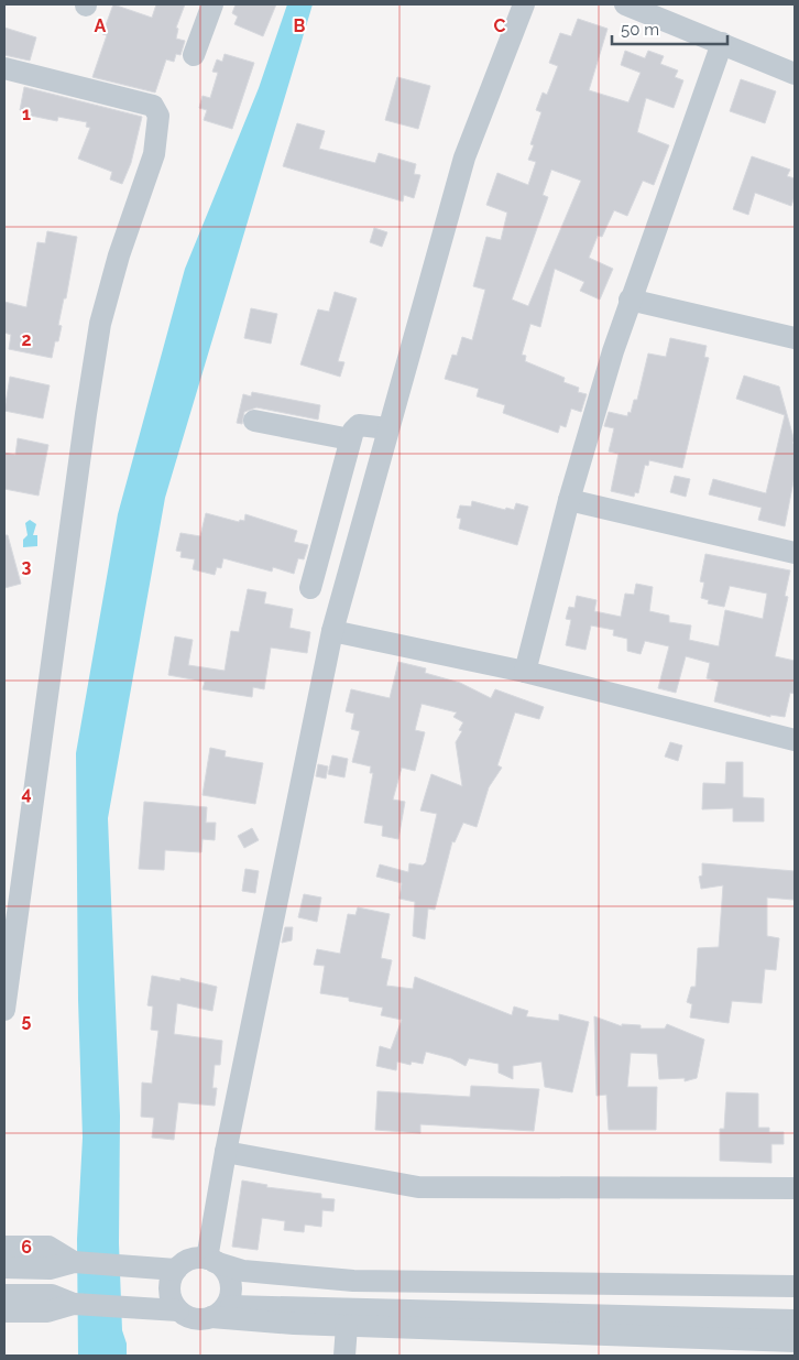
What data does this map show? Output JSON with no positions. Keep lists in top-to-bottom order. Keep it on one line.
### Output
{"scale_bar":"50 m","grid":{"columns":["A","B","C"],"rows":["1","2","3","4","5","6"]}}
